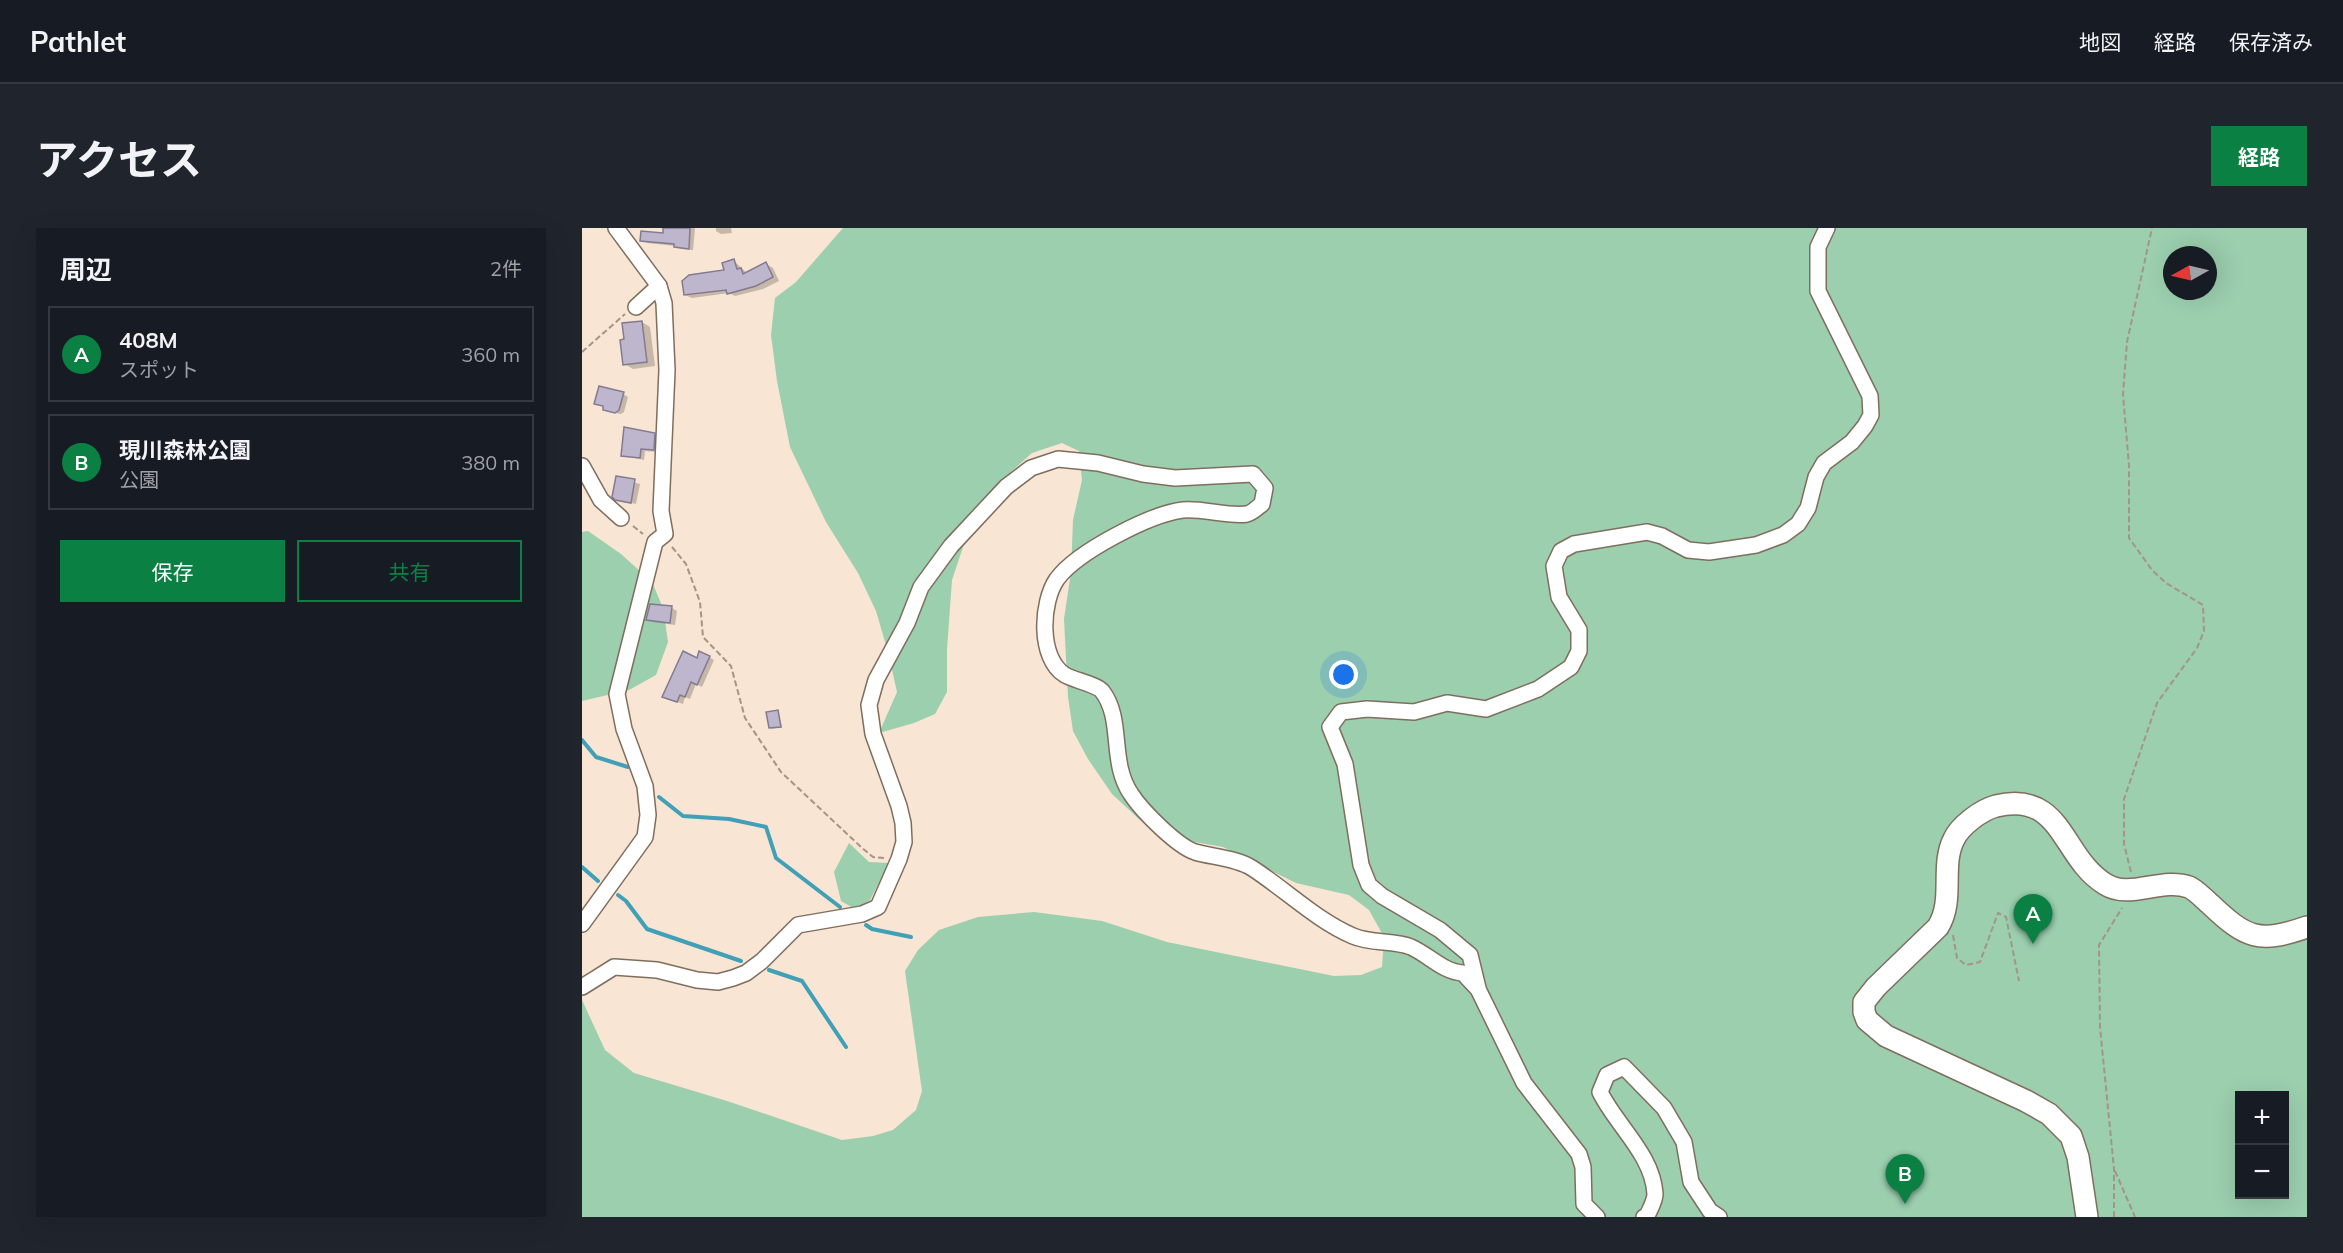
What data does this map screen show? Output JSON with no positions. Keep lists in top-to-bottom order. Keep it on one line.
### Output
{"north":"left","page":{"header":"Pathlet","nav":["地図","経路","保存済み"],"title":"アクセス","buttons":["経路",["保存","共有"]],"heading":["周辺","2件"],"list":[{"mark":"A","name":"408M","note":"スポット","value":"360 m"},{"mark":"B","name":"現川森林公園","note":"公園","value":"380 m"}],"pins":["A","B"],"map_buttons":["+","−"]}}
